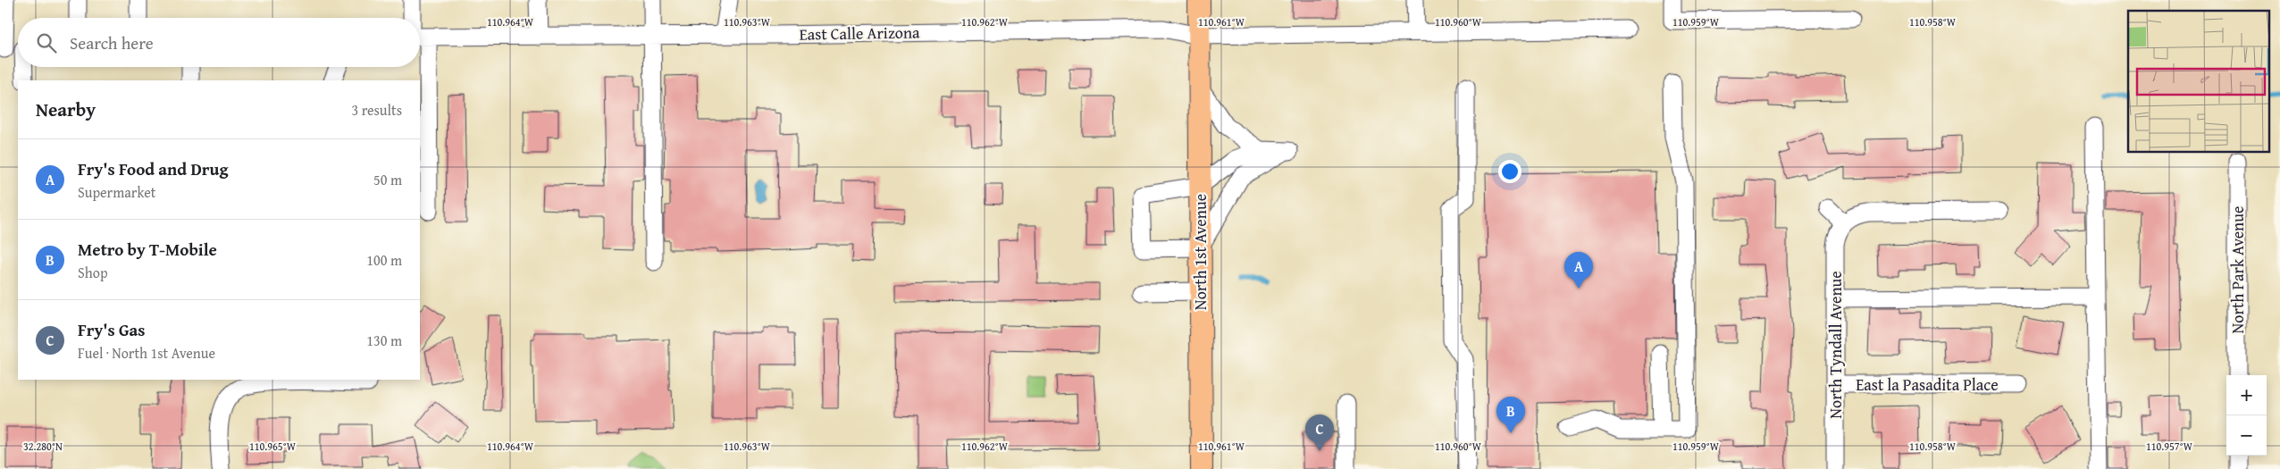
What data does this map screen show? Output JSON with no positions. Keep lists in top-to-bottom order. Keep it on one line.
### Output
{"streets":{"main road":["North 1st Avenue"],"street":["East Calle Arizona","North Park Avenue","North Tyndall Avenue","East la Pasadita Place"]},"crossings":[["East Calle Arizona","North 1st Avenue"],["North Tyndall Avenue","East la Pasadita Place"]],"page":{"search":"Search here","heading":["Nearby","3 results"],"list":[{"mark":"A","name":"Fry's Food and Drug","note":"Supermarket","value":"50 m"},{"mark":"B","name":"Metro by T-Mobile","note":"Shop","value":"100 m"},{"mark":"C","name":"Fry's Gas","note":"Fuel · North 1st Avenue","value":"130 m"}],"pins":["A","B","C"],"map_buttons":["+","−"]},"coordinates":["110.964°W","110.963°W","110.962°W","110.961°W","110.960°W","110.959°W","110.958°W","32.280°N","110.965°W","110.957°W"]}
